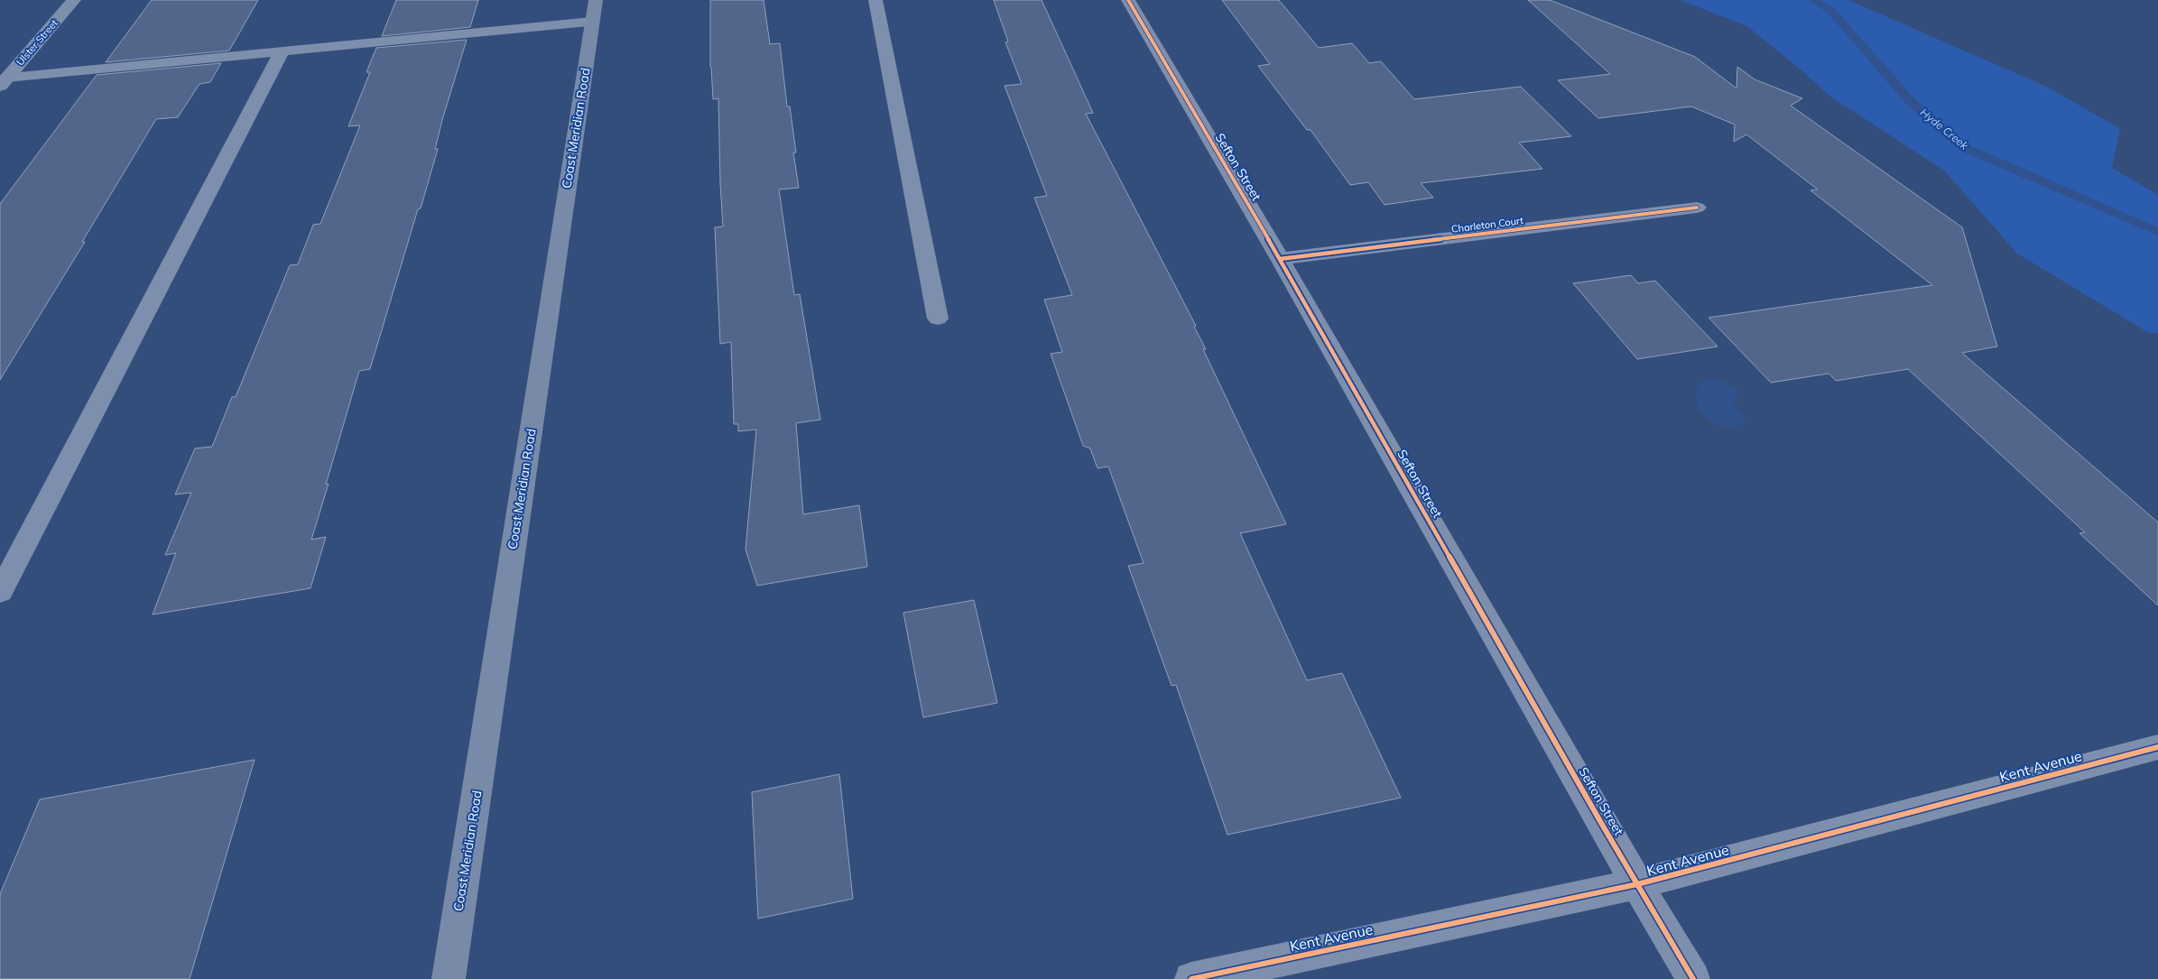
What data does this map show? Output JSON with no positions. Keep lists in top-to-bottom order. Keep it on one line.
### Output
{"streets":{"main road":["Coast Meridian Road"],"street":["Ulster Street","Sefton Street","Charleton Court","Kent Avenue"]},"crossings":[["Sefton Street","Charleton Court"],["Sefton Street","Kent Avenue"]],"water":["Hyde Creek"]}
